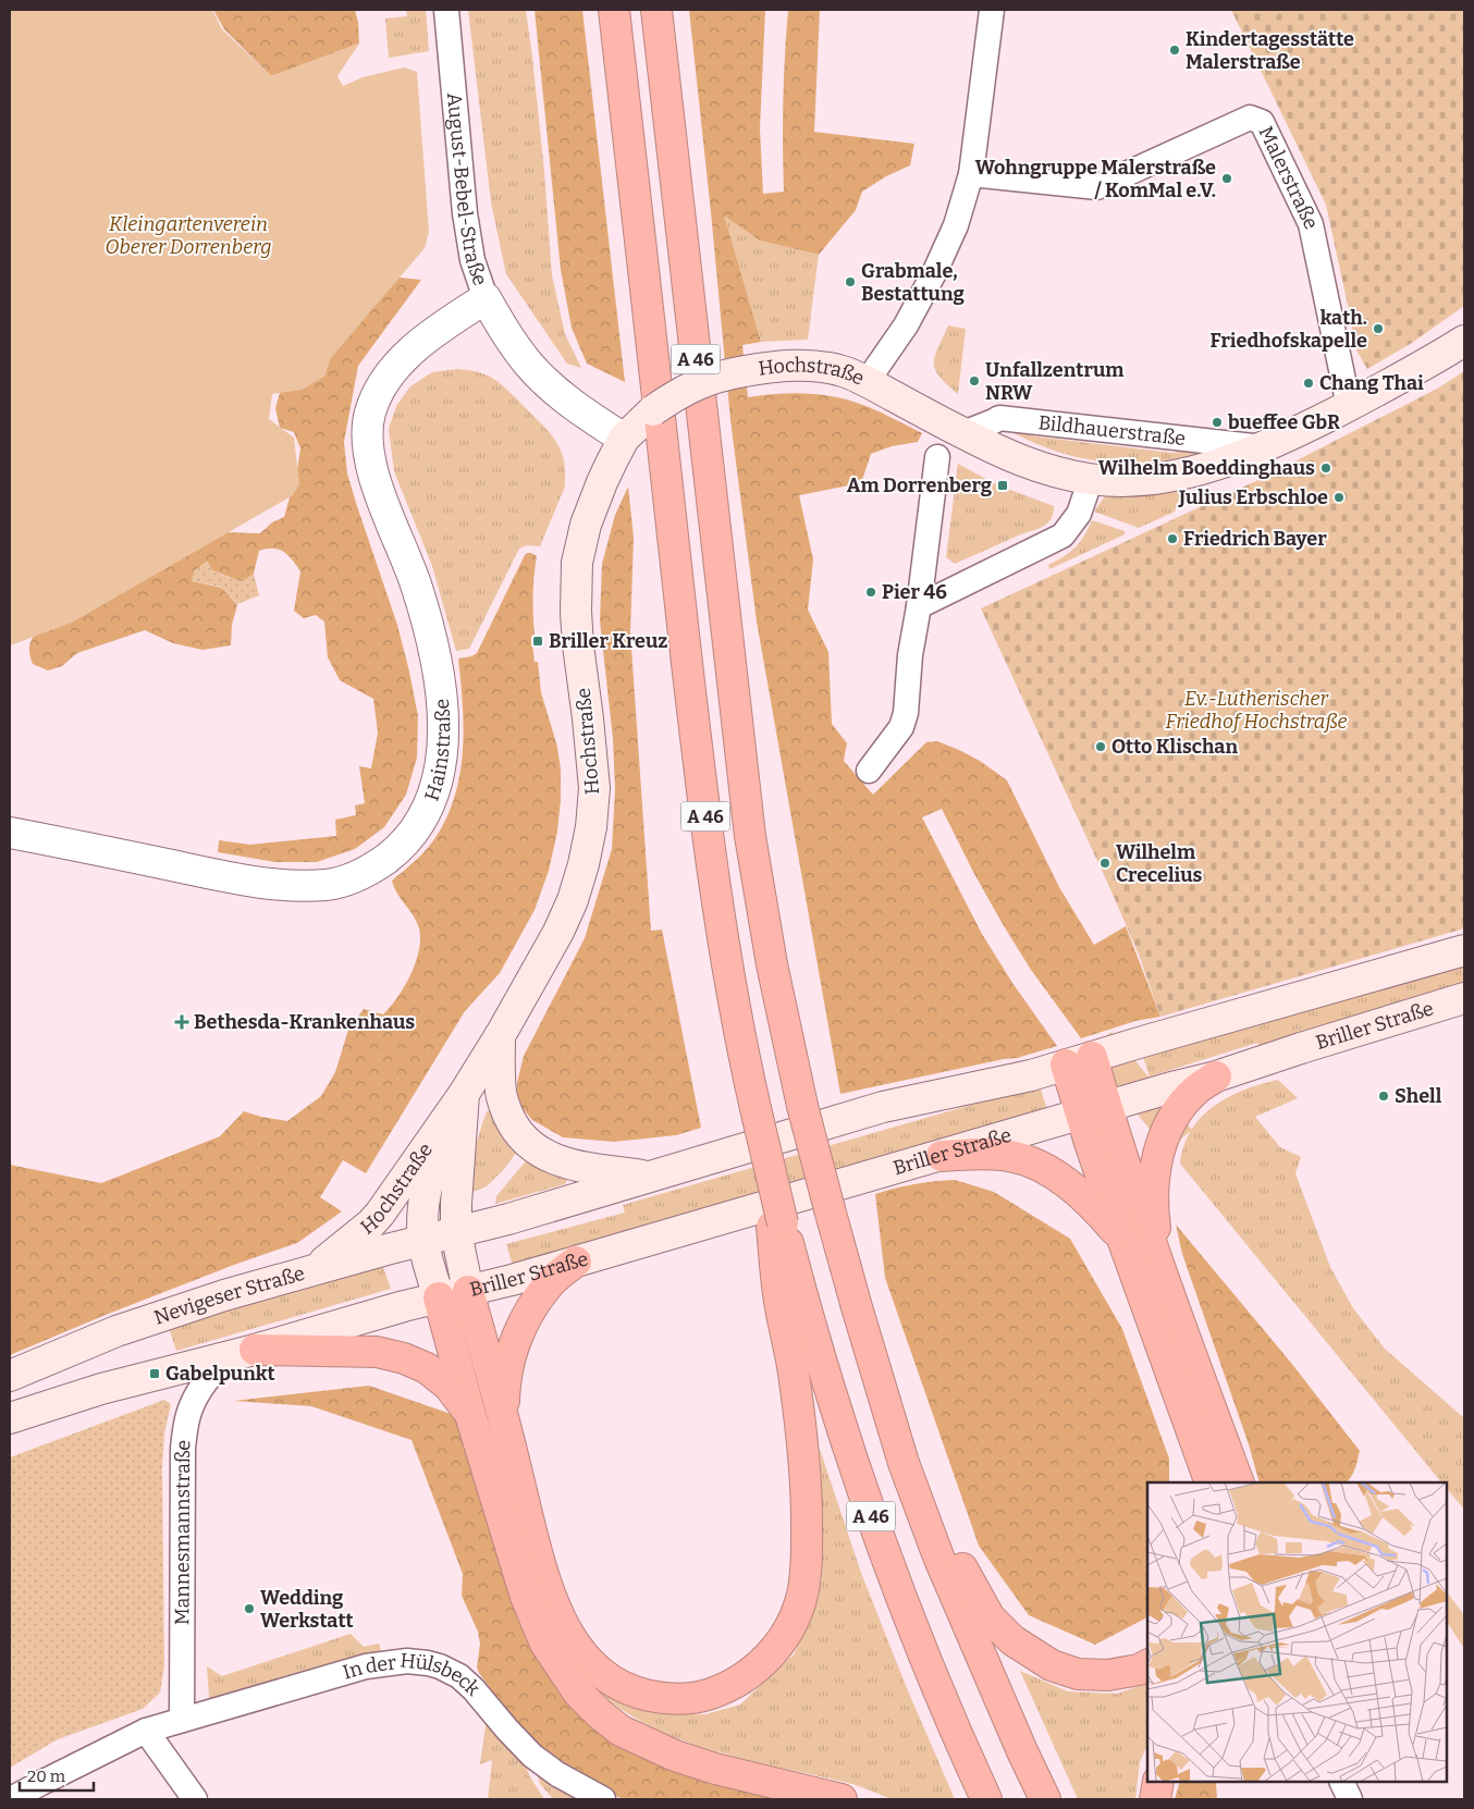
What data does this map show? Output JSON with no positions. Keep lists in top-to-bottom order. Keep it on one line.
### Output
{"streets":{"highway":["A 46"],"main road":["Hochstraße","Briller Straße","Nevigeser Straße"],"street":["Malerstraße","August-Bebel-Straße","Bildhauerstraße","Hainstraße","Mannesmannstraße","In der Hülsbeck"]},"crossings":[["Malerstraße","Hochstraße"],["August-Bebel-Straße","Hochstraße"],["August-Bebel-Straße","Hainstraße"],["Hochstraße","Bildhauerstraße"],["Hochstraße","Briller Straße"],["Hochstraße","Nevigeser Straße"],["Mannesmannstraße","In der Hülsbeck"]],"parks":["Kleingartenverein Oberer Dorrenberg","Ev.-Lutherischer Friedhof Hochstraße"],"places":{"other":["Kindertagesstätte Malerstraße","Wohngruppe Malerstraße / KomMal e.V.","Grabmale, Bestattung","kath. Friedhofskapelle","Unfallzentrum NRW","Chang Thai","bueffee GbR","Wilhelm Boeddinghaus","Julius Erbschloe","Friedrich Bayer","Pier 46","Otto Klischan","Wilhelm Crecelius","Shell","Wedding Werkstatt"],"transit":["Am Dorrenberg","Briller Kreuz","Gabelpunkt"],"health":["Bethesda-Krankenhaus"]},"scale_bar":"20 m"}
